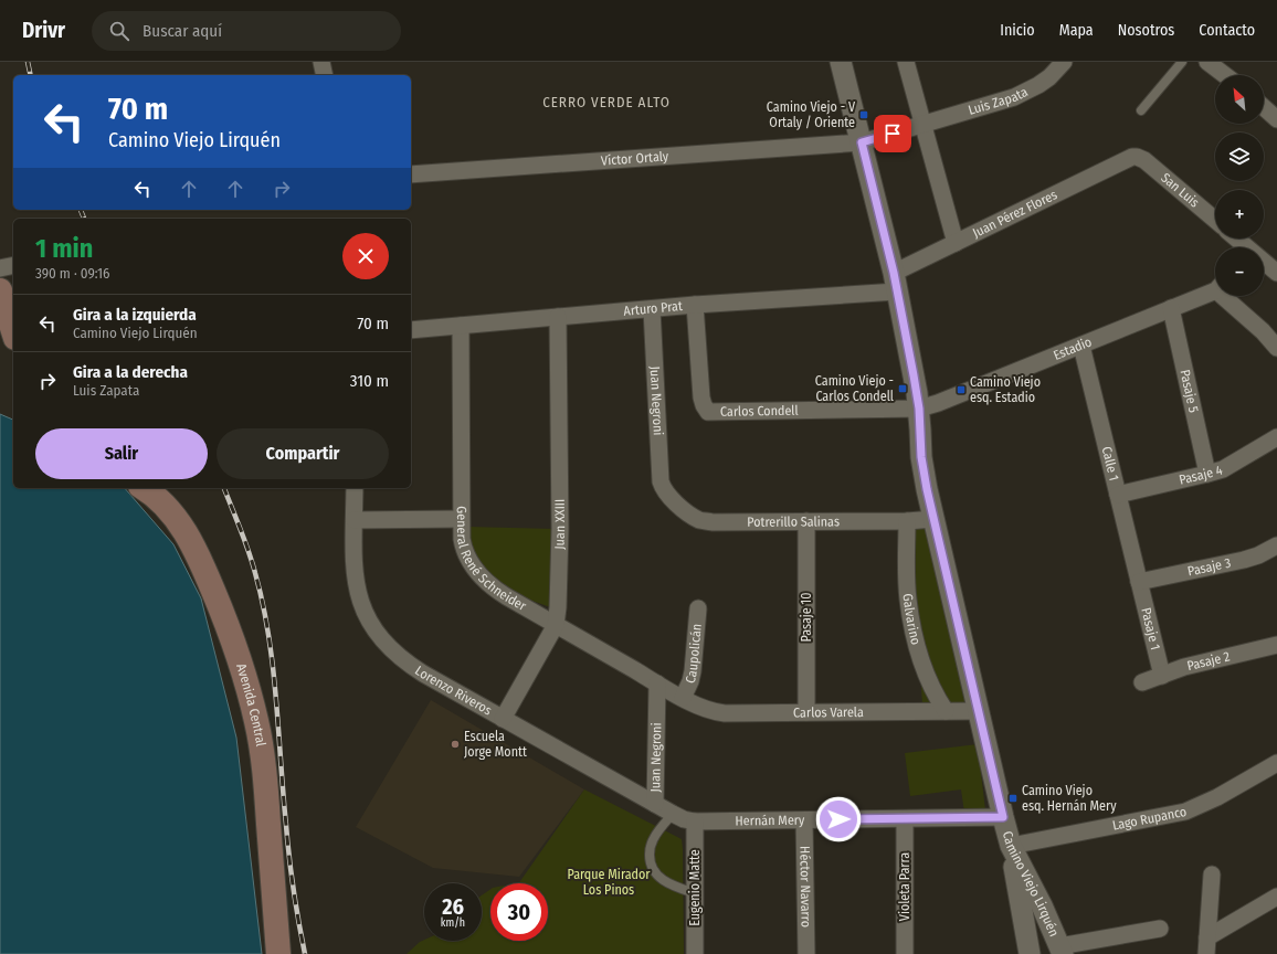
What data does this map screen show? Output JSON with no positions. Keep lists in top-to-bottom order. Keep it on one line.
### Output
{"streets":{"main road":["Avenida Central"],"street":["Luis Zapata","Víctor Ortaly","San Luis","Juan Pérez Flores","Arturo Prat","Estadio","Pasaje 5","Juan Negroni","Carlos Condell","Calle 1","Pasaje 4","Potrerillo Salinas","Juan XXIII","General René Schneider","Pasaje 3","Pasaje 10","Galvarino","Pasaje 1","Caupolicán","Pasaje 2","Lorenzo Riveros","Carlos Varela","Lago Rupanco","Hernán Mery","Camino Viejo Lirquén","Héctor Navarro","Violeta Parra","Eugenio Matte"]},"crossings":[["Luis Zapata","Víctor Ortaly"],["Luis Zapata","Camino Viejo Lirquén"],["Víctor Ortaly","Camino Viejo Lirquén"],["San Luis","Juan Pérez Flores"],["Juan Pérez Flores","Arturo Prat"],["Juan Pérez Flores","Camino Viejo Lirquén"],["Arturo Prat","Juan Negroni"],["Arturo Prat","Carlos Condell"],["Arturo Prat","Juan XXIII"],["Arturo Prat","General René Schneider"],["Arturo Prat","Camino Viejo Lirquén"],["Estadio","Pasaje 5"],["Estadio","Carlos Condell"],["Estadio","Calle 1"],["Estadio","Camino Viejo Lirquén"],["Pasaje 5","Pasaje 4"],["Juan Negroni","Potrerillo Salinas"],["Juan Negroni","General René Schneider"],["Juan Negroni","Lorenzo Riveros"],["Carlos Condell","Camino Viejo Lirquén"],["Calle 1","Pasaje 4"],["Calle 1","Pasaje 3"],["Calle 1","Pasaje 1"],["Potrerillo Salinas","Pasaje 10"],["Potrerillo Salinas","Galvarino"],["Potrerillo Salinas","Camino Viejo Lirquén"],["Juan XXIII","General René Schneider"],["Juan XXIII","Lorenzo Riveros"],["General René Schneider","Caupolicán"],["General René Schneider","Carlos Varela"],["Pasaje 3","Pasaje 1"],["Pasaje 10","Carlos Varela"],["Galvarino","Carlos Varela"],["Pasaje 1","Pasaje 2"],["Caupolicán","Carlos Varela"],["Lorenzo Riveros","Hernán Mery"],["Lorenzo Riveros","Eugenio Matte"],["Carlos Varela","Camino Viejo Lirquén"],["Lago Rupanco","Camino Viejo Lirquén"],["Hernán Mery","Camino Viejo Lirquén"],["Hernán Mery","Héctor Navarro"],["Hernán Mery","Violeta Parra"],["Hernán Mery","Eugenio Matte"]],"districts":["CERRO VERDE ALTO"],"parks":["Parque Mirador Los Pinos"],"places":{"transit":["Camino Viejo - V Ortaly / Oriente","Camino Viejo - Carlos Condell","Camino Viejo esq. Estadio","Camino Viejo esq. Hernán Mery"],"other":["Escuela Jorge Montt"]},"north":"top left","page":{"header":"Drivr","search":"Buscar aquí","nav":["Inicio","Mapa","Nosotros","Contacto"],"map_buttons":["+","−"],"turn":["70 m","Camino Viejo Lirquén"],"heading":["1 min","390 m · 09:16"],"list":[{"name":"Gira a la izquierda","note":"Camino Viejo Lirquén","value":"70 m"},{"name":"Gira a la derecha","note":"Luis Zapata","value":"310 m"}],"buttons":["Salir","Compartir"],"speed":"26 km/h","limit":"30"}}
